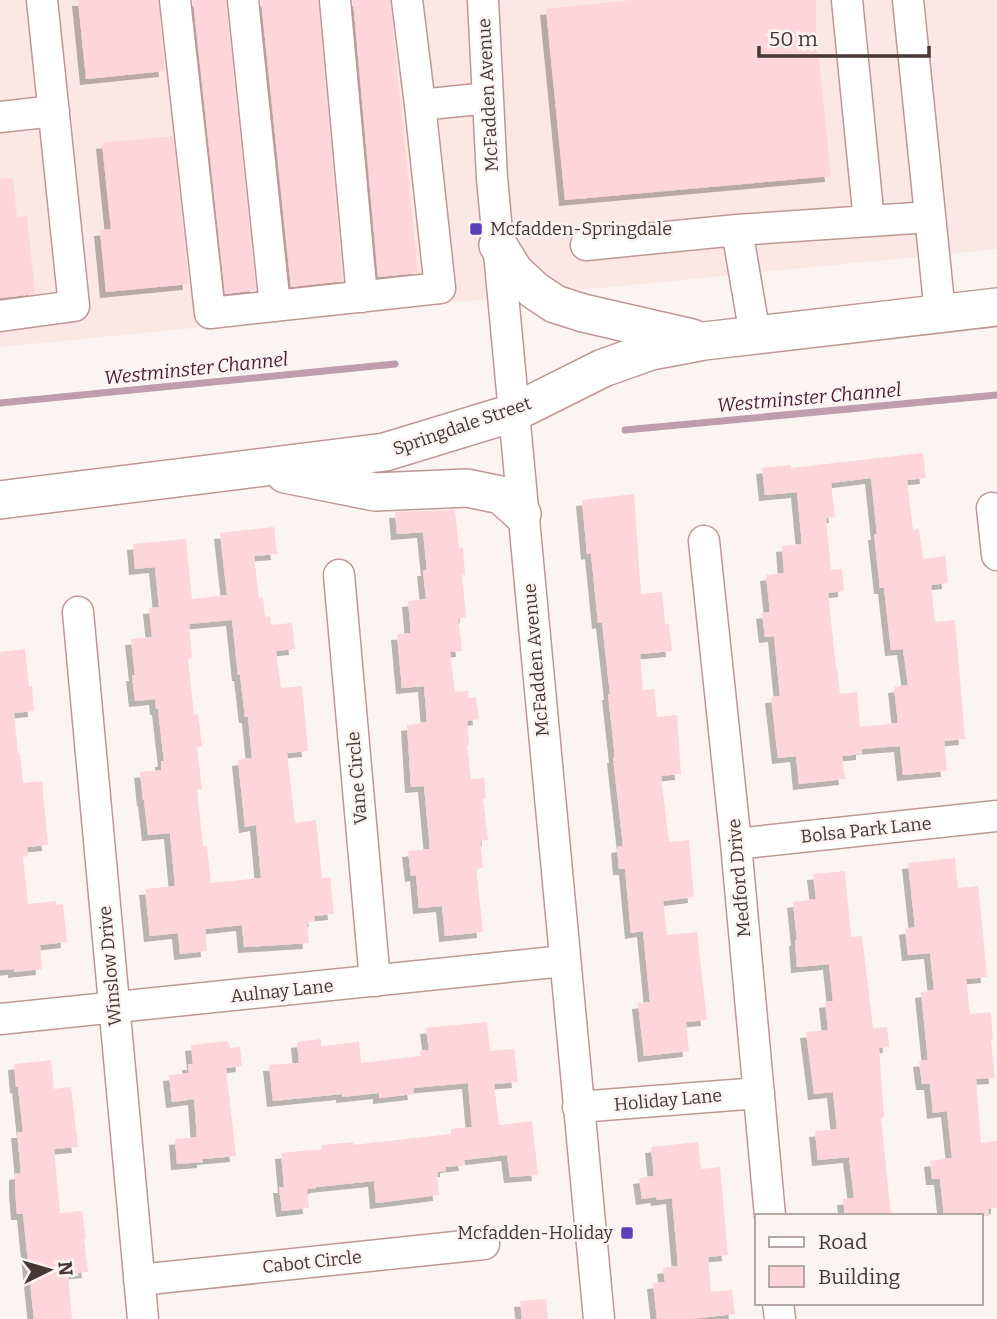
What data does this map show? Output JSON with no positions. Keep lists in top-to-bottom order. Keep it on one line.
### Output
{"streets":{"main road":["Springdale Street"],"street":["McFadden Avenue","Vane Circle","Bolsa Park Lane","Medford Drive","Winslow Drive","Aulnay Lane","Holiday Lane","Cabot Circle"]},"crossings":[["McFadden Avenue","Springdale Street"],["McFadden Avenue","Aulnay Lane"],["McFadden Avenue","Holiday Lane"],["Vane Circle","Aulnay Lane"],["Bolsa Park Lane","Medford Drive"],["Medford Drive","Holiday Lane"],["Winslow Drive","Aulnay Lane"],["Winslow Drive","Cabot Circle"]],"water":["Westminster Channel"],"places":{"transit":["Mcfadden-Springdale","Mcfadden-Holiday"]},"legend":["Road","Building"],"scale_bar":"50 m","north":"right"}
